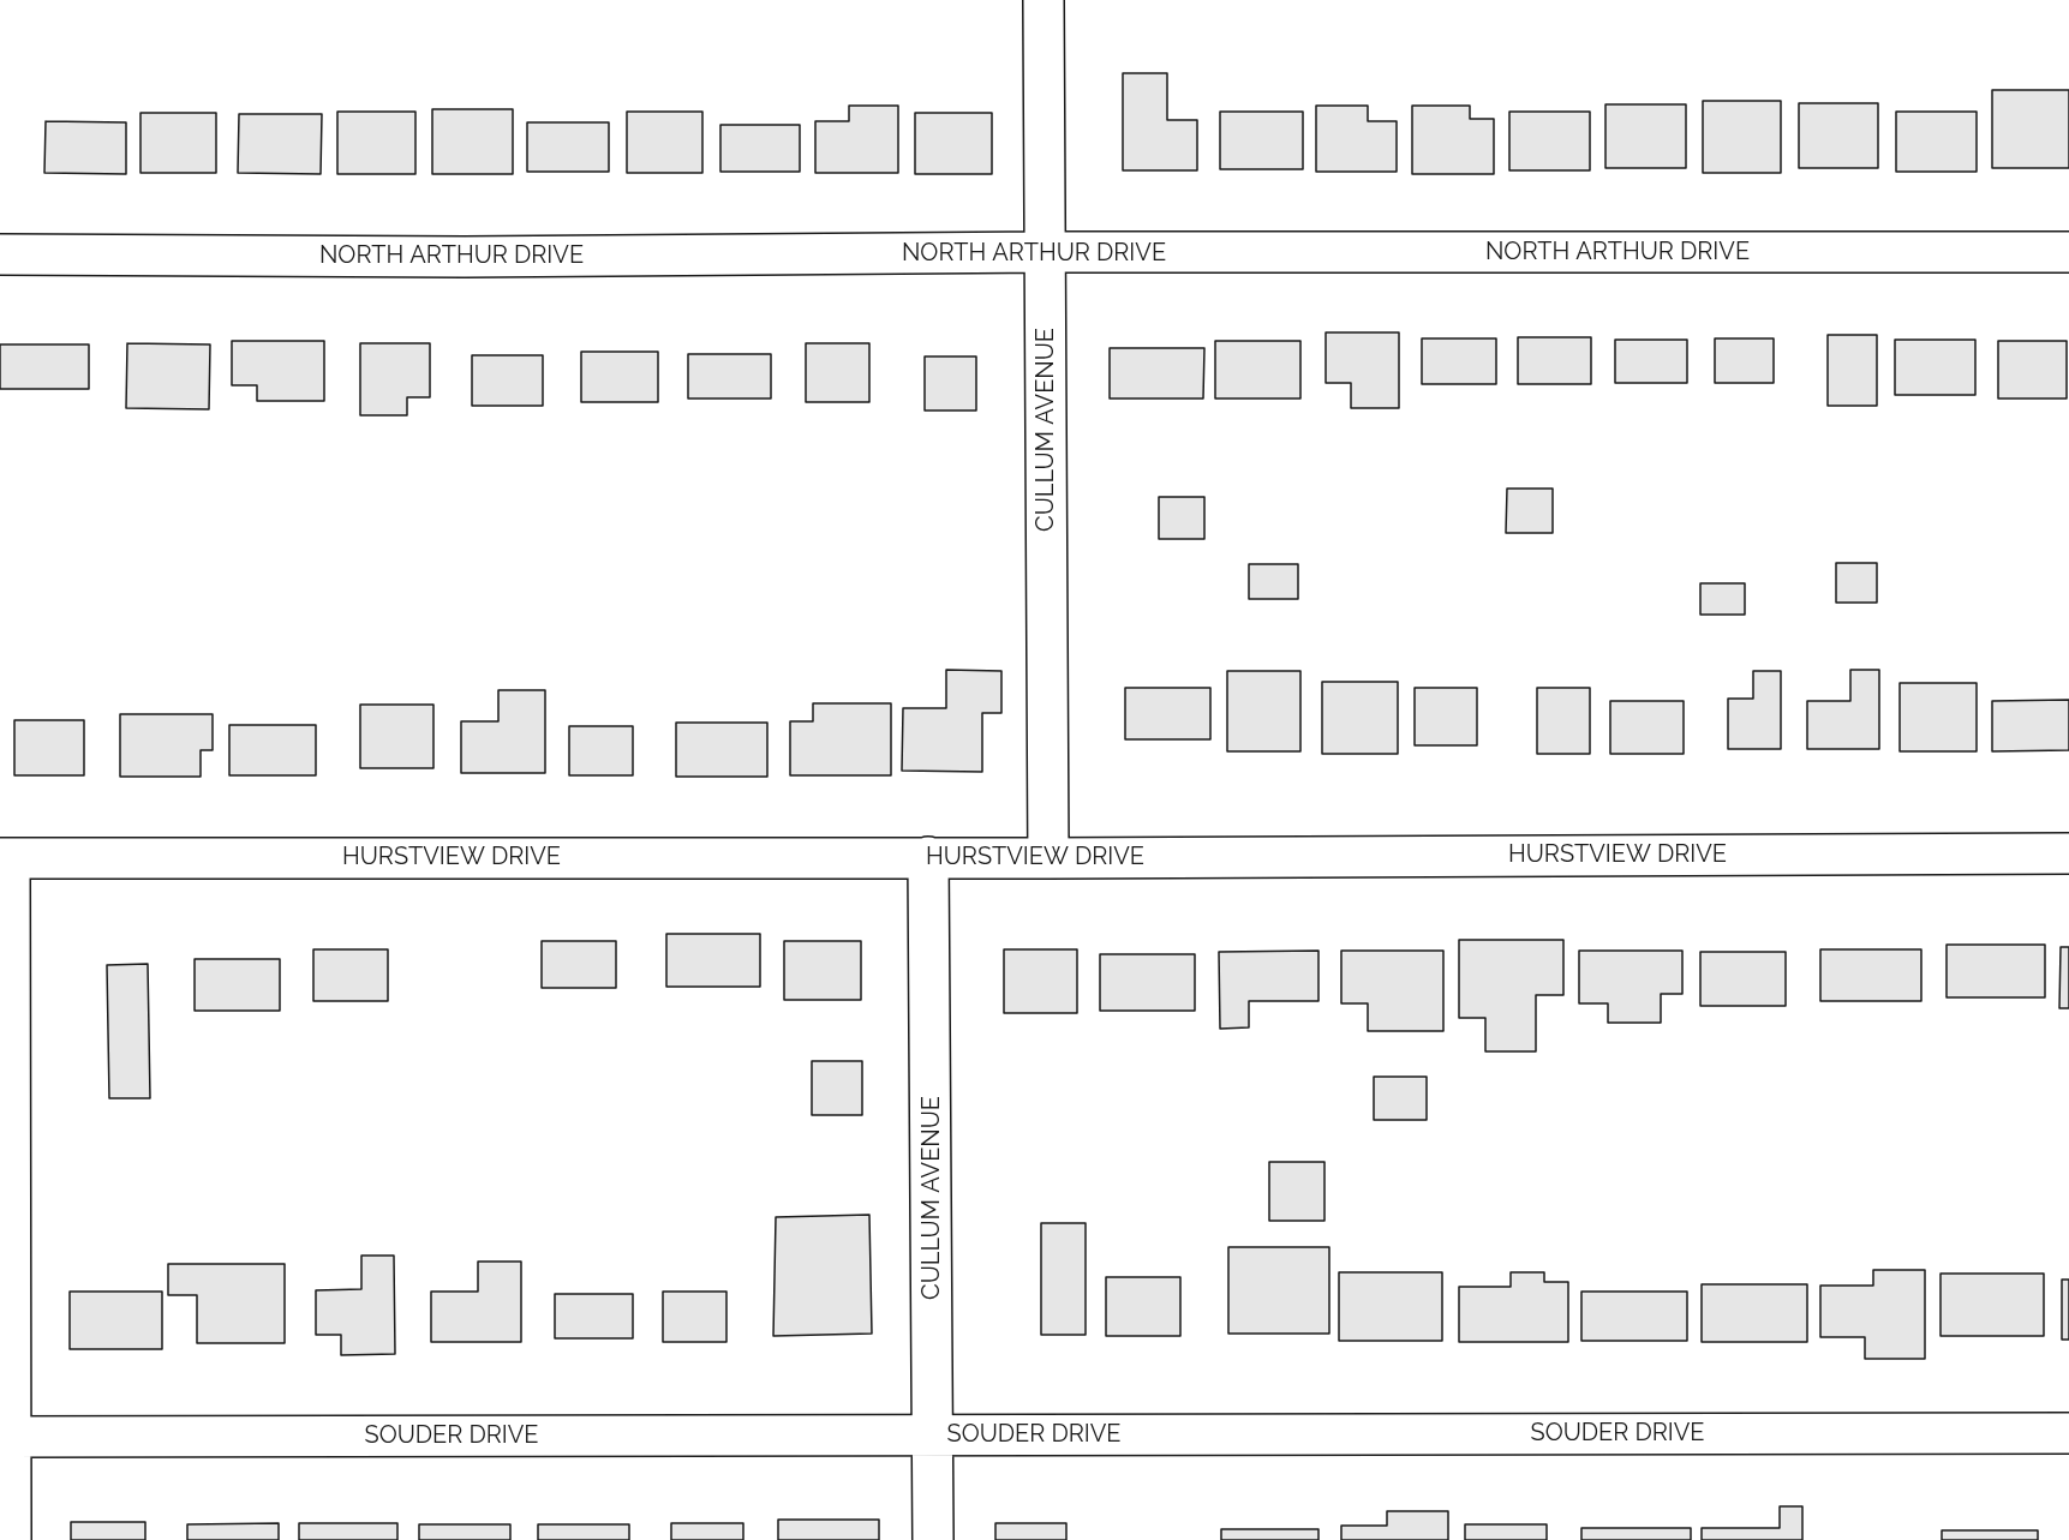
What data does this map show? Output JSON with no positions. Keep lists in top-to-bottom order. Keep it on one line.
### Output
{"streets":{"street":["NORTH ARTHUR DRIVE","CULLUM AVENUE","HURSTVIEW DRIVE","SOUDER DRIVE"]},"crossings":[["NORTH ARTHUR DRIVE","CULLUM AVENUE"],["CULLUM AVENUE","HURSTVIEW DRIVE"],["CULLUM AVENUE","SOUDER DRIVE"]]}
